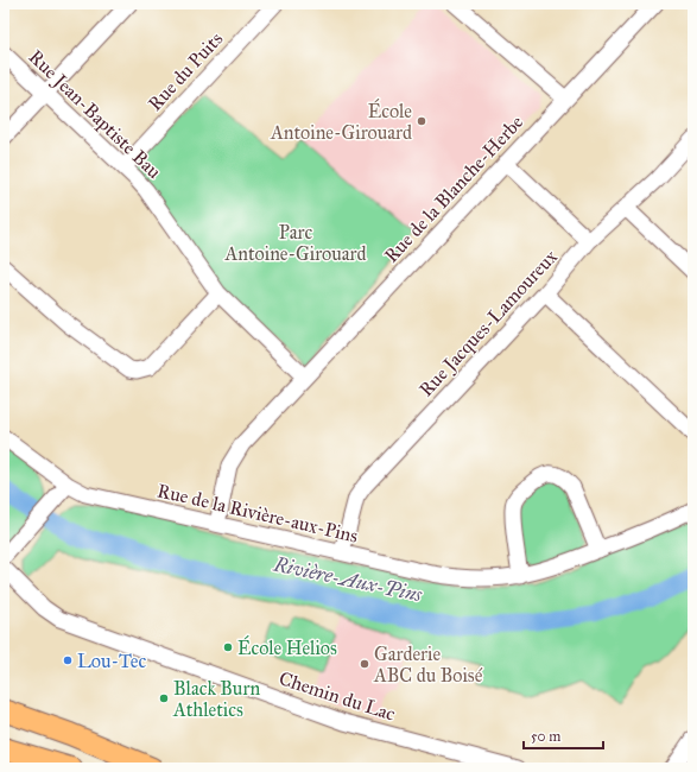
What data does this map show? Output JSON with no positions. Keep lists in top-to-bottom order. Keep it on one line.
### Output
{"streets":{"street":["Rue du Puits","Rue Jean-Baptiste Bau","Rue de la Blanche-Herbe","Rue Jacques-Lamoureux","Rue de la Rivière-aux-Pins","Chemin du Lac"]},"crossings":[["Rue du Puits","Rue Jean-Baptiste Bau"],["Rue Jean-Baptiste Bau","Rue de la Blanche-Herbe"],["Rue de la Blanche-Herbe","Rue de la Rivière-aux-Pins"],["Rue Jacques-Lamoureux","Rue de la Rivière-aux-Pins"]],"water":["Rivière-Aux-Pins"],"parks":["Parc Antoine-Girouard"],"places":["École Antoine-Girouard","École Helios","Lou-Tec","Garderie ABC du Boisé","Black Burn Athletics"],"scale_bar":"50 m"}
